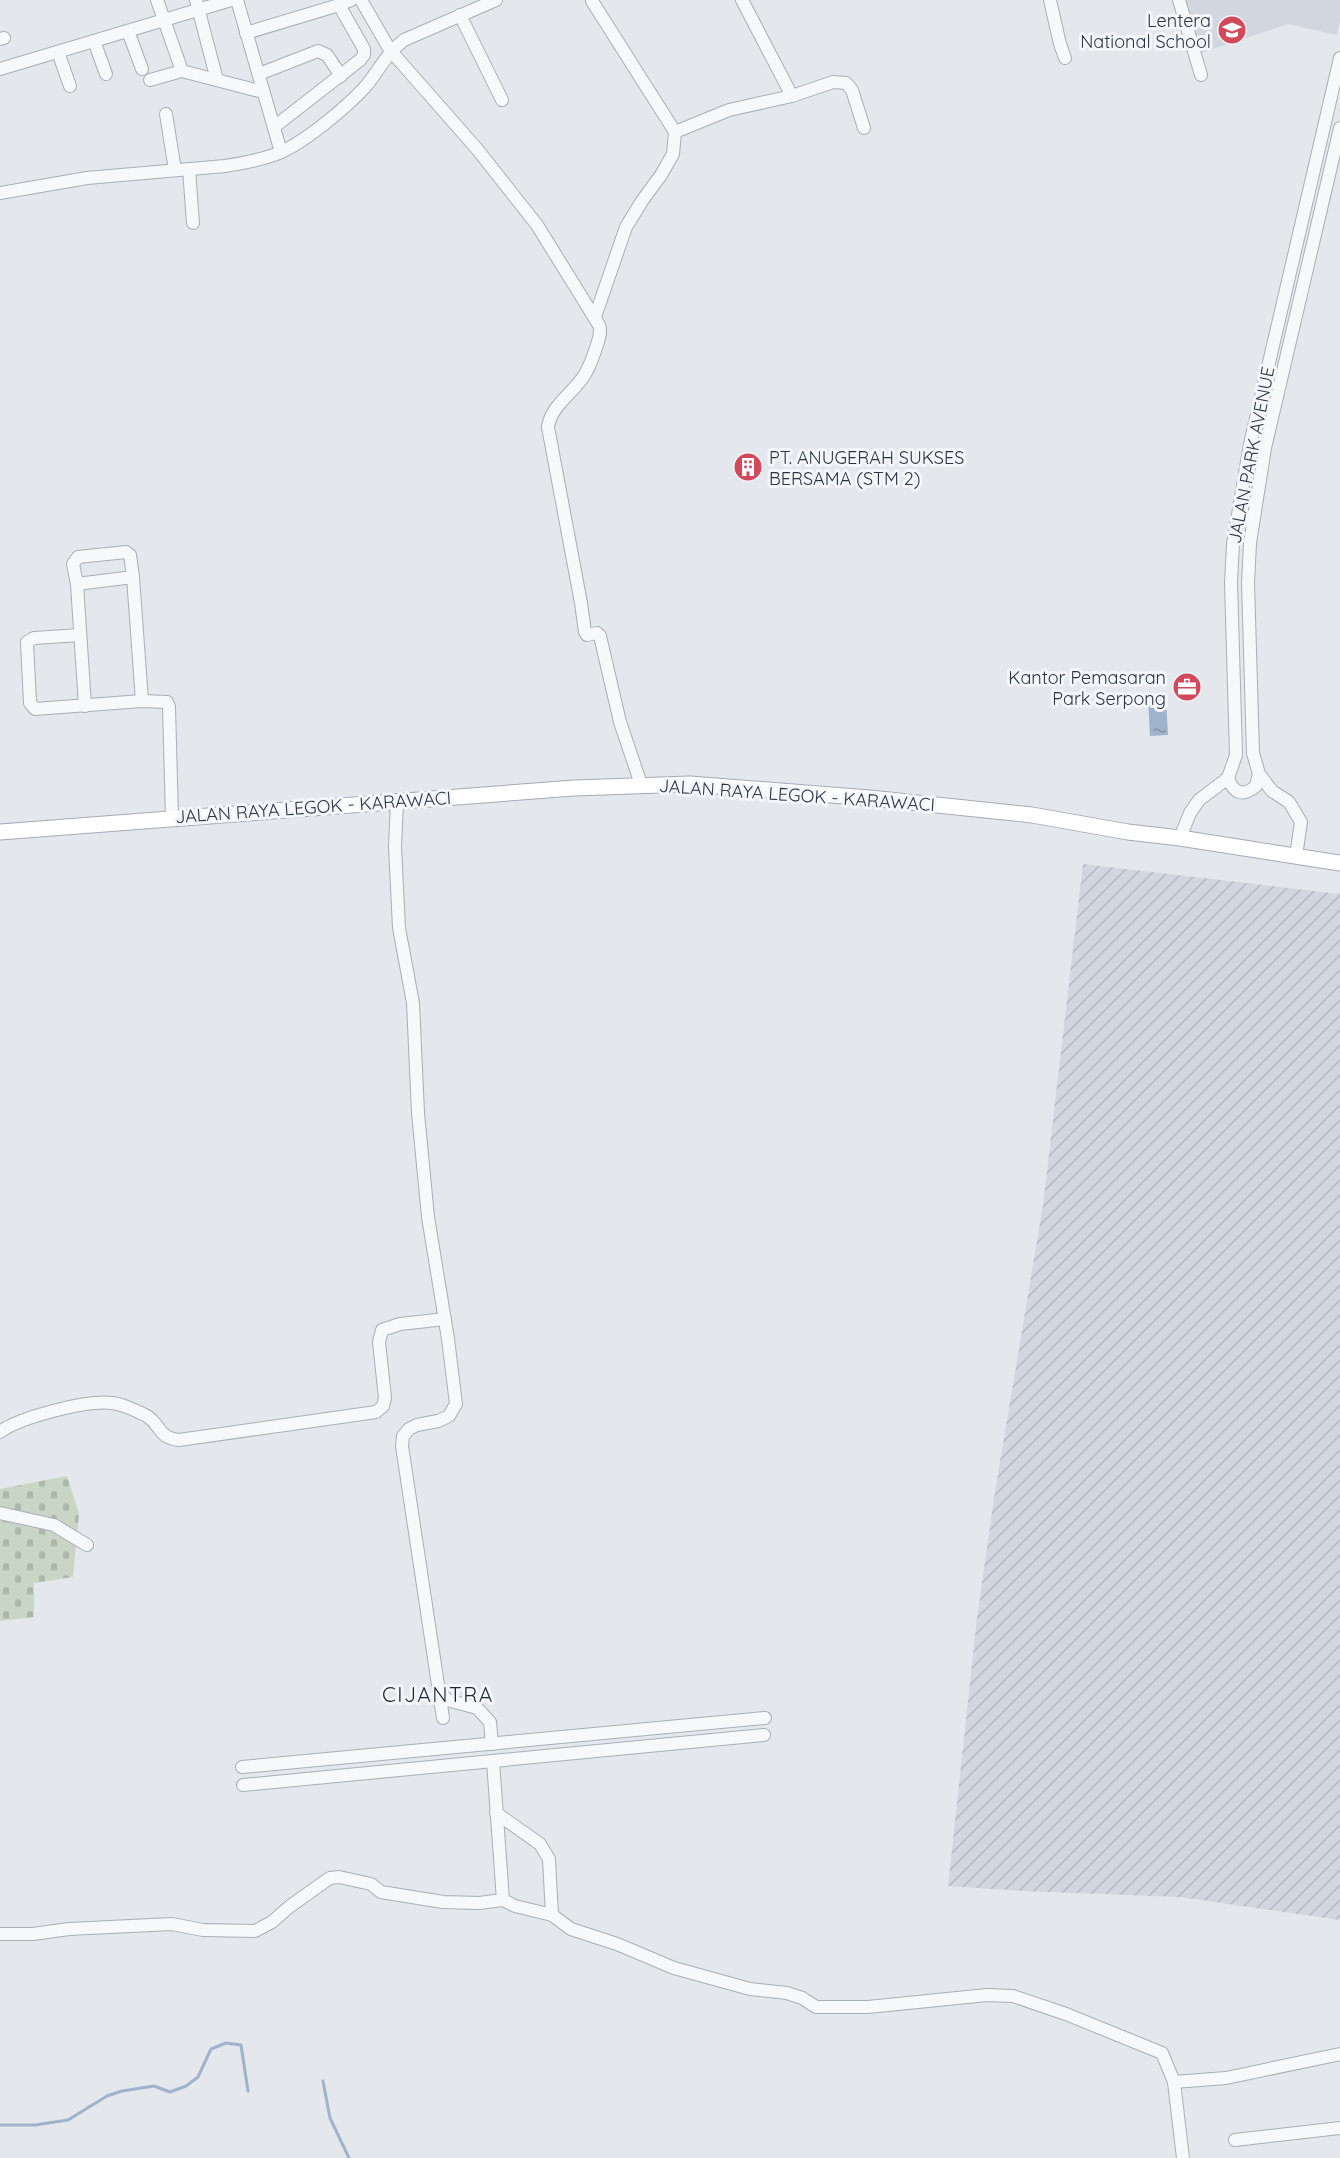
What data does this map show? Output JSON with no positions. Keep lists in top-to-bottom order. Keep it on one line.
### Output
{"streets":{"main road":["JALAN RAYA LEGOK - KARAWACI"],"street":["JALAN PARK AVENUE"]},"districts":["CIJANTRA"],"places":{"school or university":["Lentera National School"],"building":["PT. ANUGERAH SUKSES BERSAMA (STM 2)"],"office":["Kantor Pemasaran Park Serpong"]}}
